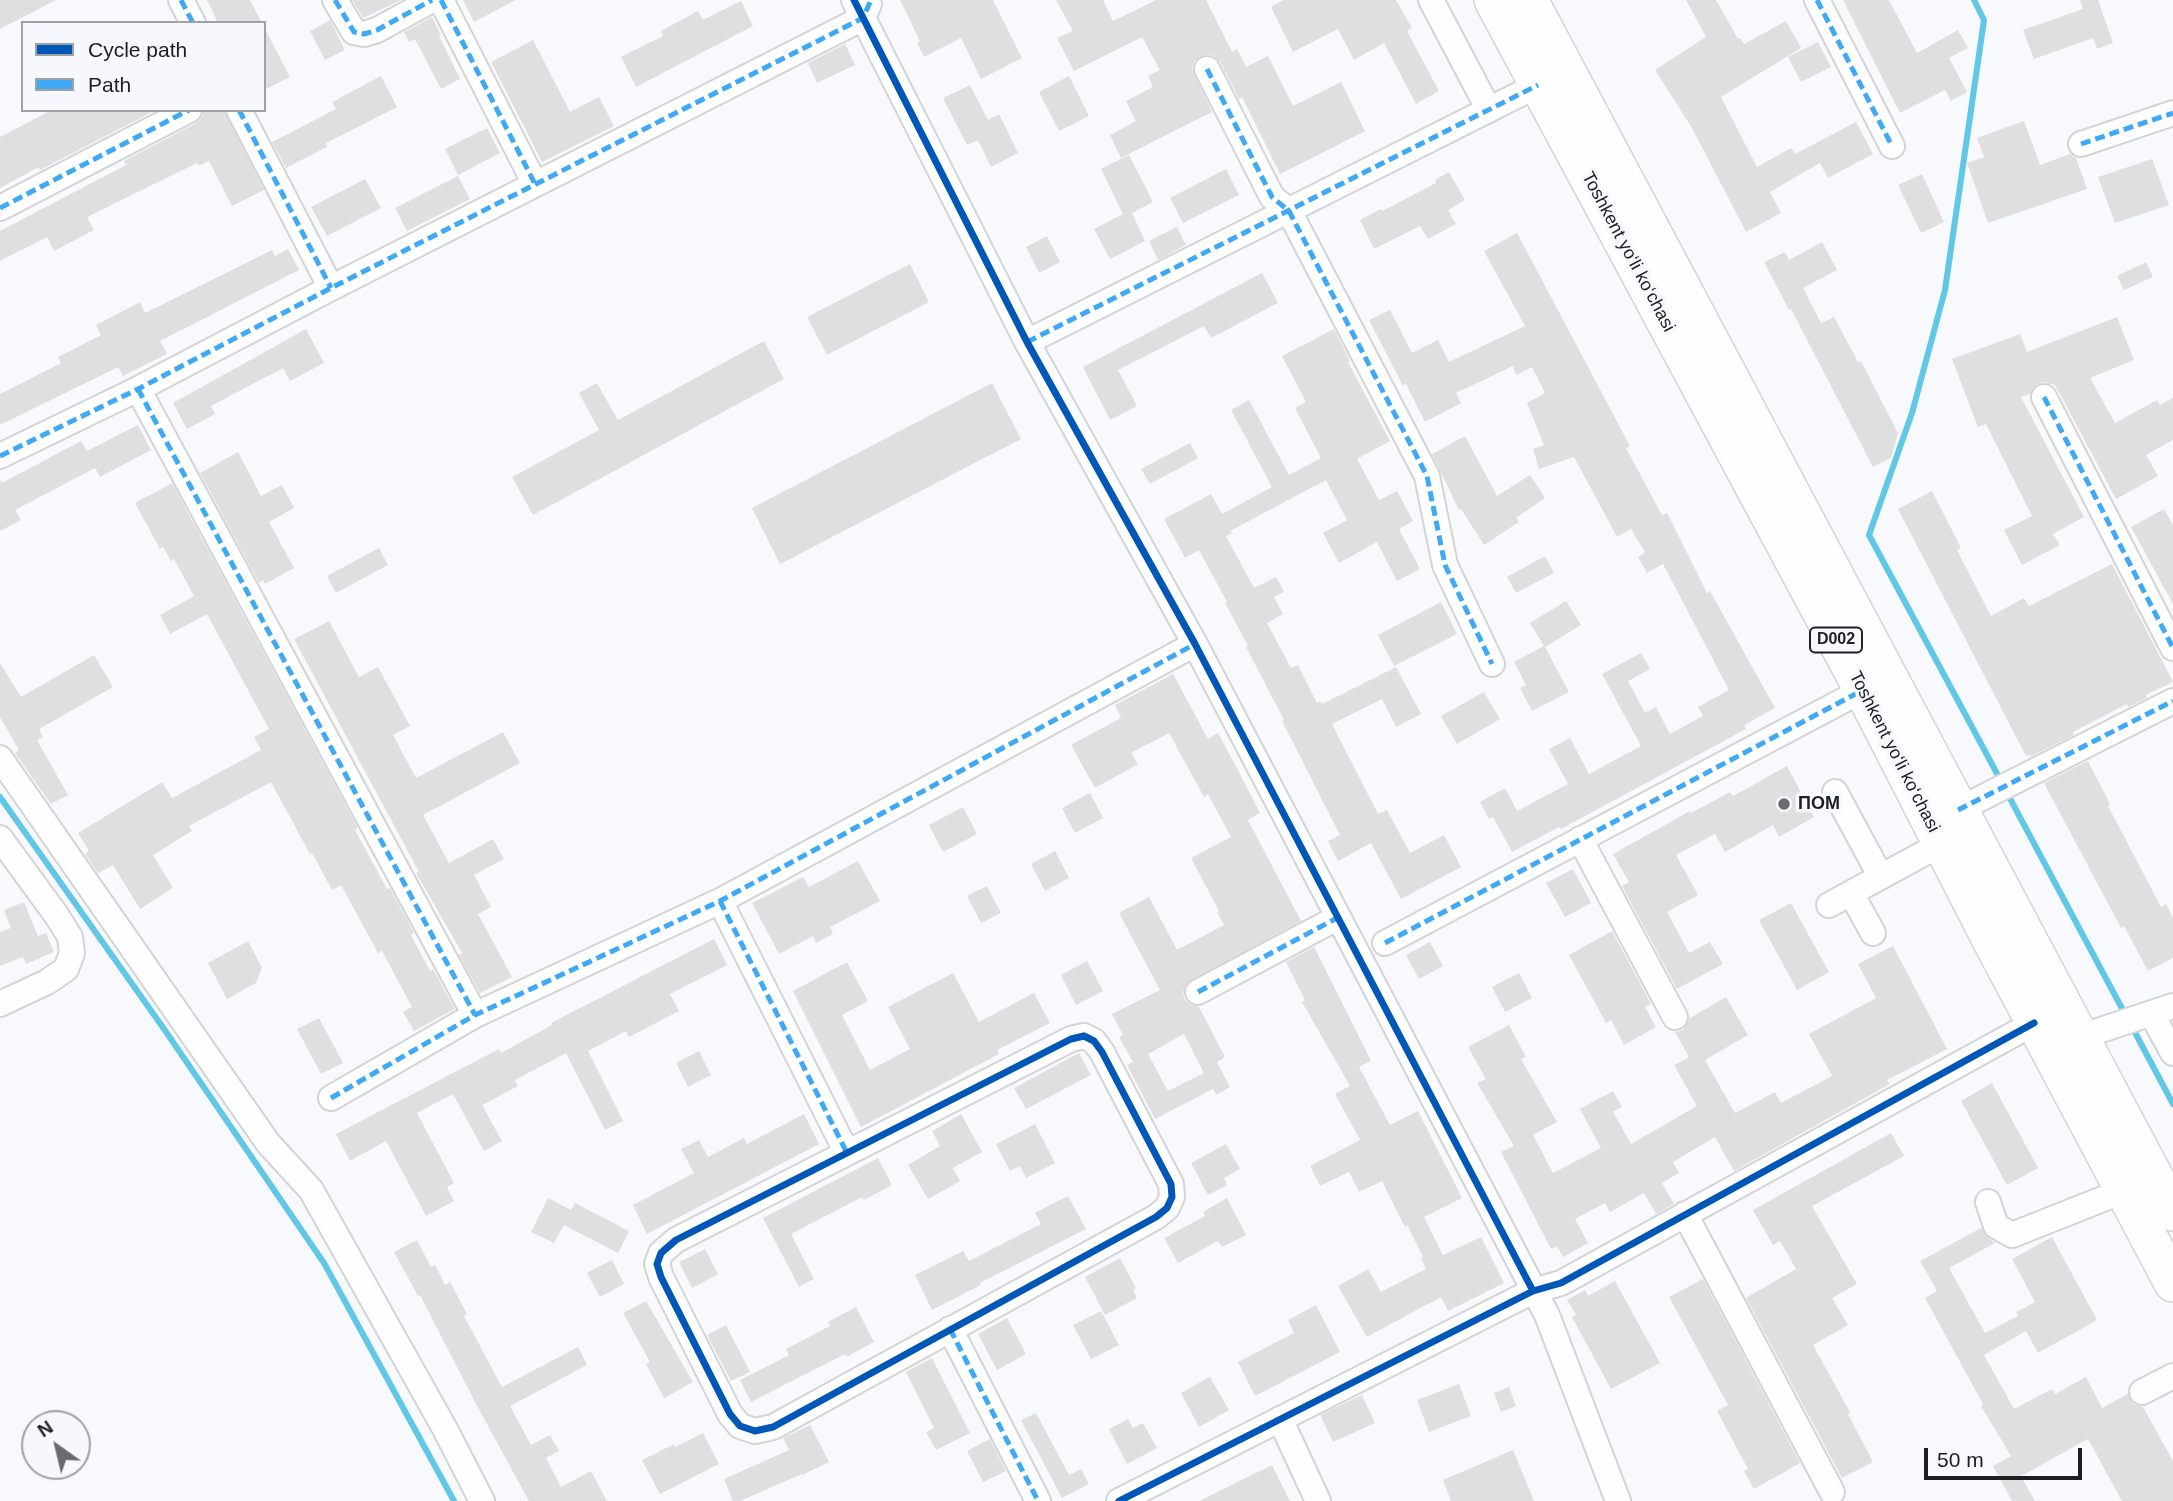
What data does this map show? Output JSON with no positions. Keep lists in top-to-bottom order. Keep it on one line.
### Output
{"streets":{"highway":["Toshkent yo‘li ko‘chasi","D002"]},"places":["ПОМ"],"legend":["Cycle path","Path"],"scale_bar":"50 m","north":"top left"}
